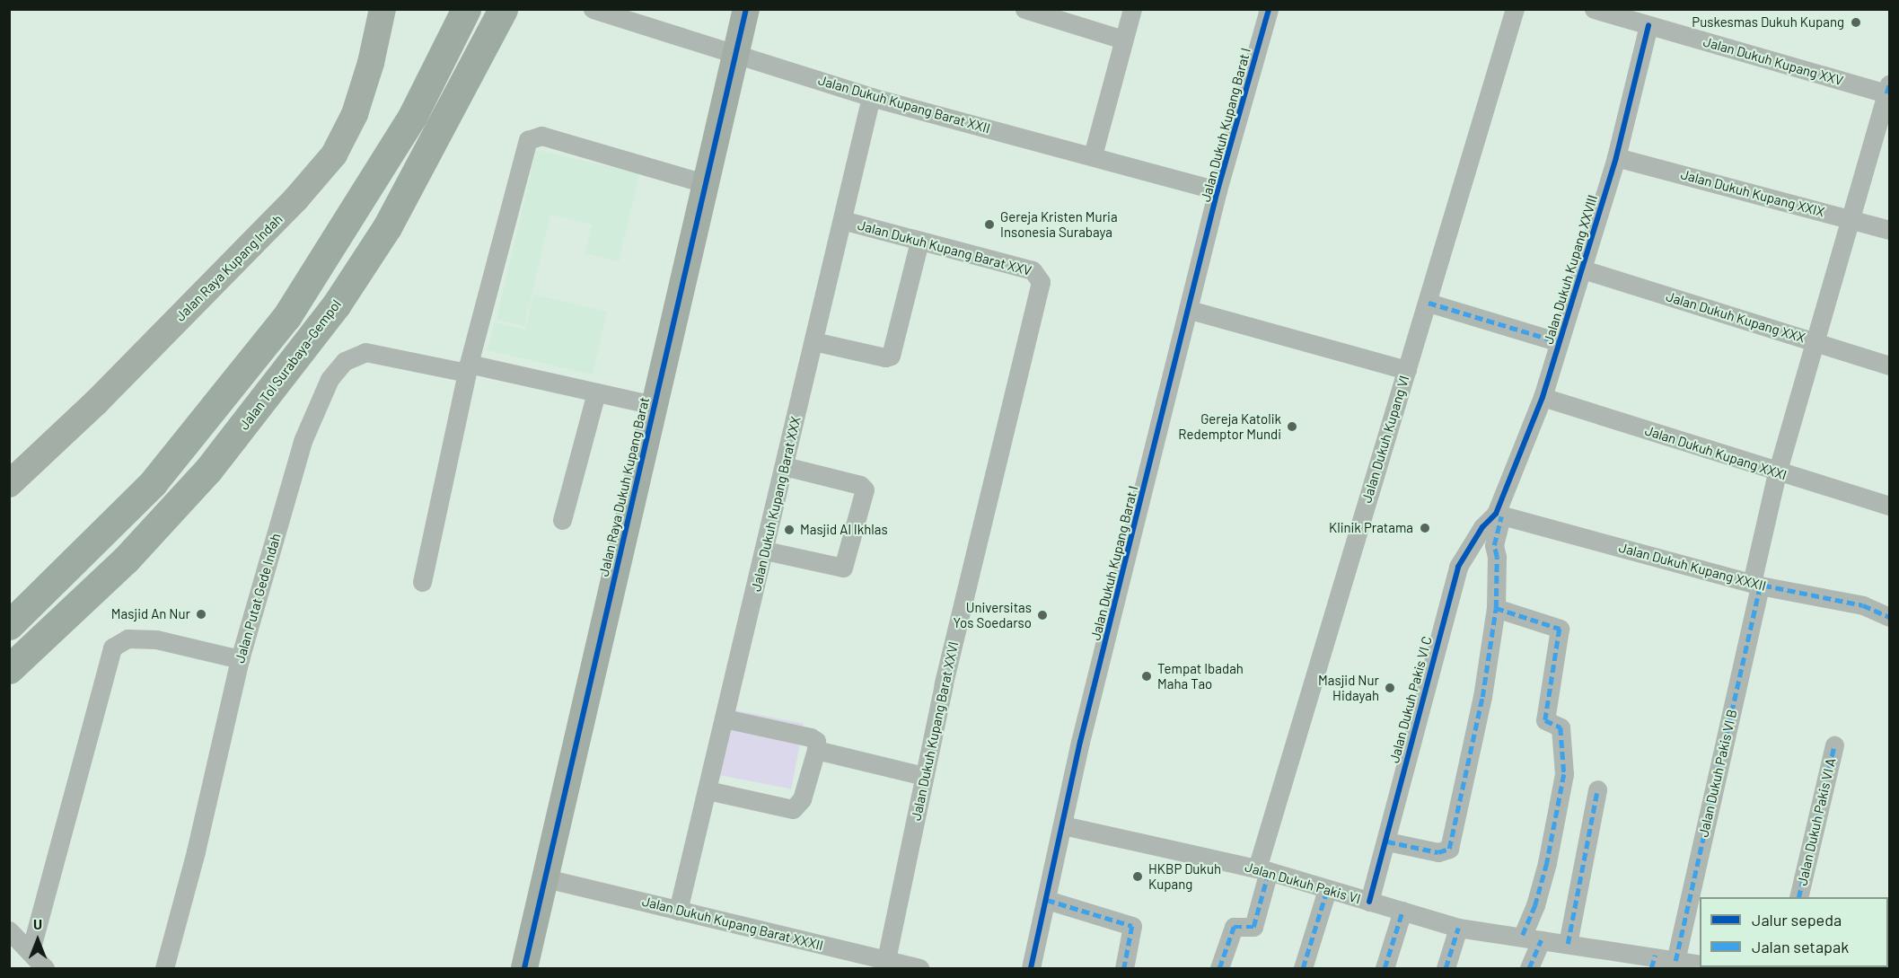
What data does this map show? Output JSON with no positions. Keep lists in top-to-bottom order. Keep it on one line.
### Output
{"streets":{"highway":["Jalan Tol Surabaya–Gempol"],"street":["Jalan Dukuh Kupang XXV","Jalan Dukuh Kupang Barat XXII","Jalan Dukuh Kupang Barat I","Jalan Dukuh Kupang XXIX","Jalan Dukuh Kupang Barat XXV","Jalan Raya Kupang Indah","Jalan Dukuh Kupang XXVIII","Jalan Dukuh Kupang XXX","Jalan Dukuh Kupang VI","Jalan Dukuh Kupang XXXI","Jalan Raya Dukuh Kupang Barat","Jalan Dukuh Kupang Barat XXX","Jalan Dukuh Kupang XXXII","Jalan Putat Gede Indah","Jalan Dukuh Pakis VI C","Jalan Dukuh Kupang Barat XXVI","Jalan Dukuh Pakis VI B","Jalan Dukuh Pakis VI A","Jalan Dukuh Pakis VI","Jalan Dukuh Kupang Barat XXXII"]},"crossings":[["Jalan Dukuh Kupang XXV","Jalan Dukuh Kupang XXVIII"],["Jalan Dukuh Kupang XXV","Jalan Dukuh Pakis VI B"],["Jalan Dukuh Kupang Barat XXII","Jalan Dukuh Kupang Barat I"],["Jalan Dukuh Kupang Barat XXII","Jalan Raya Dukuh Kupang Barat"],["Jalan Dukuh Kupang Barat XXII","Jalan Dukuh Kupang Barat XXX"],["Jalan Dukuh Kupang Barat I","Jalan Dukuh Pakis VI"],["Jalan Dukuh Kupang XXIX","Jalan Dukuh Kupang XXVIII"],["Jalan Dukuh Kupang XXIX","Jalan Dukuh Pakis VI B"],["Jalan Dukuh Kupang Barat XXV","Jalan Dukuh Kupang Barat XXX"],["Jalan Dukuh Kupang Barat XXV","Jalan Dukuh Kupang Barat XXVI"],["Jalan Dukuh Kupang XXVIII","Jalan Dukuh Kupang XXX"],["Jalan Dukuh Kupang XXVIII","Jalan Dukuh Kupang XXXI"],["Jalan Dukuh Kupang XXVIII","Jalan Dukuh Kupang XXXII"],["Jalan Dukuh Kupang XXVIII","Jalan Dukuh Pakis VI C"],["Jalan Dukuh Kupang XXX","Jalan Dukuh Pakis VI B"],["Jalan Dukuh Kupang VI","Jalan Dukuh Pakis VI"],["Jalan Dukuh Kupang XXXI","Jalan Dukuh Pakis VI B"],["Jalan Raya Dukuh Kupang Barat","Jalan Putat Gede Indah"],["Jalan Raya Dukuh Kupang Barat","Jalan Dukuh Kupang Barat XXXII"],["Jalan Dukuh Kupang Barat XXX","Jalan Dukuh Kupang Barat XXXII"],["Jalan Dukuh Kupang XXXII","Jalan Dukuh Pakis VI C"],["Jalan Dukuh Kupang XXXII","Jalan Dukuh Pakis VI B"],["Jalan Dukuh Pakis VI C","Jalan Dukuh Pakis VI"],["Jalan Dukuh Kupang Barat XXVI","Jalan Dukuh Kupang Barat XXXII"],["Jalan Dukuh Pakis VI B","Jalan Dukuh Pakis VI"]],"places":["Puskesmas Dukuh Kupang","Gereja Kristen Muria Insonesia Surabaya","Gereja Katolik Redemptor Mundi","Klinik Pratama","Masjid Al Ikhlas","Masjid An Nur","Universitas Yos Soedarso","Tempat Ibadah Maha Tao","Masjid Nur Hidayah","HKBP Dukuh Kupang"],"legend":["Jalur sepeda","Jalan setapak"],"north":"top"}
